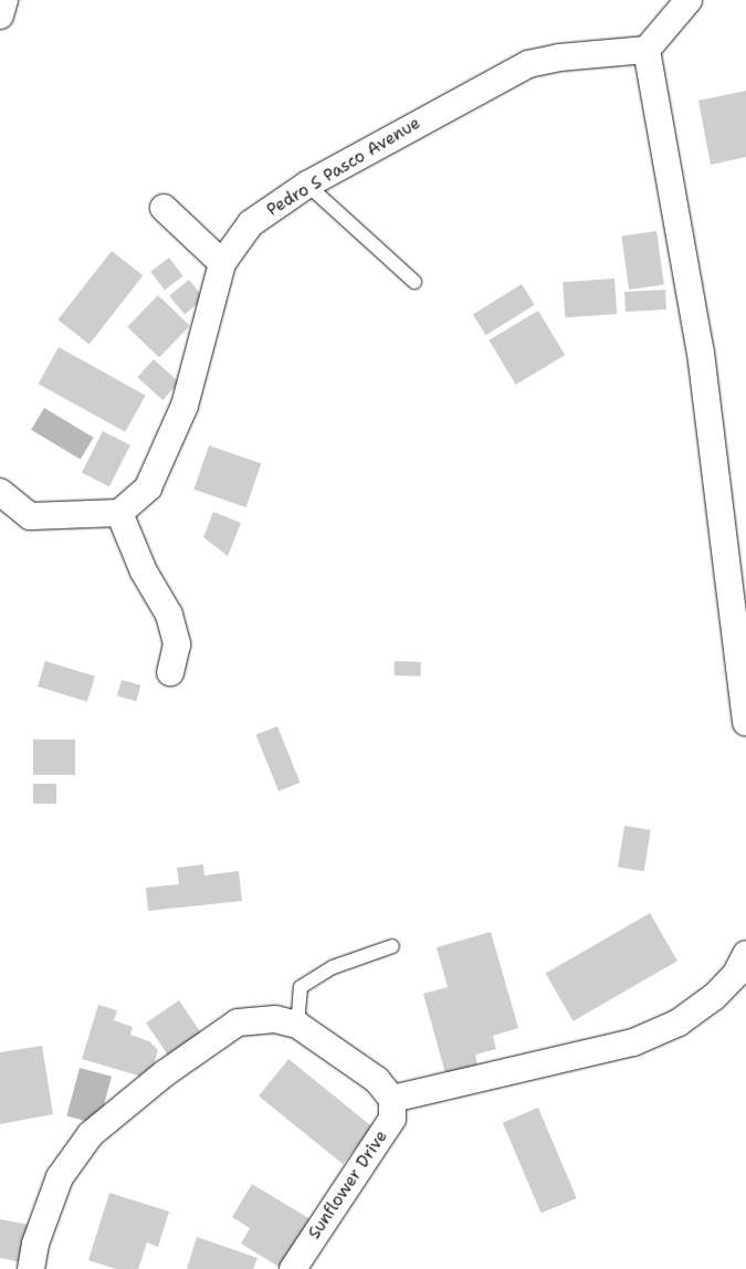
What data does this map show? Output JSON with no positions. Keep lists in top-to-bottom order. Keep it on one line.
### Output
{"streets":{"street":["Pedro S Pasco Avenue","Sunflower Drive"]}}
